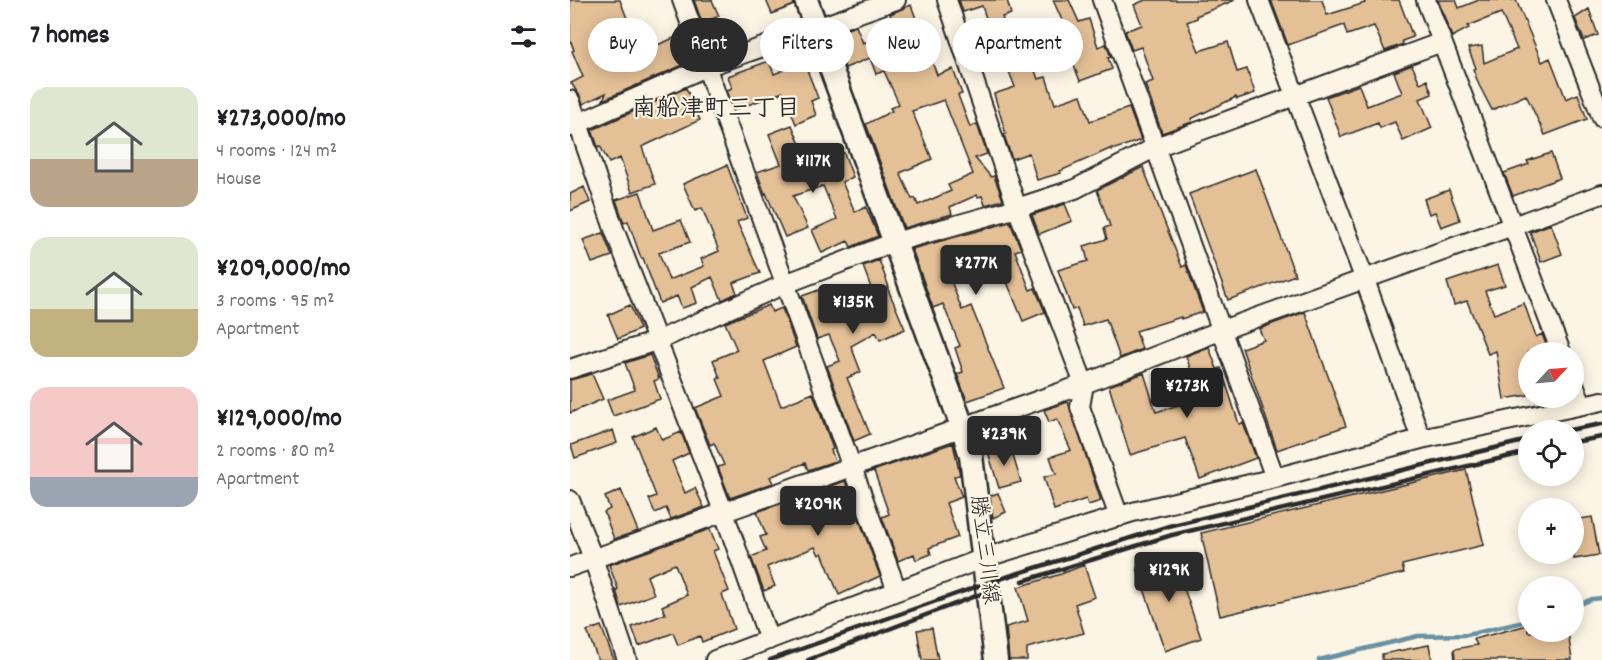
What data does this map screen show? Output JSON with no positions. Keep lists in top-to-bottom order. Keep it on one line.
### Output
{"streets":{"main road":["勝立三川線"]},"districts":["南船津町三丁目"],"north":"top right","page":{"heading":"7 homes","chip":["Buy","Rent","Filters","New","Apartment"],"list":[{"name":"¥273,000/mo","note":"4 rooms · 124 m² · House"},{"name":"¥209,000/mo","note":"3 rooms · 95 m² · Apartment"},{"name":"¥129,000/mo","note":"2 rooms · 80 m² · Apartment"}],"price":["¥117K","¥277K","¥135K","¥273K","¥239K","¥209K","¥129K"],"map_buttons":["+","−"]}}
